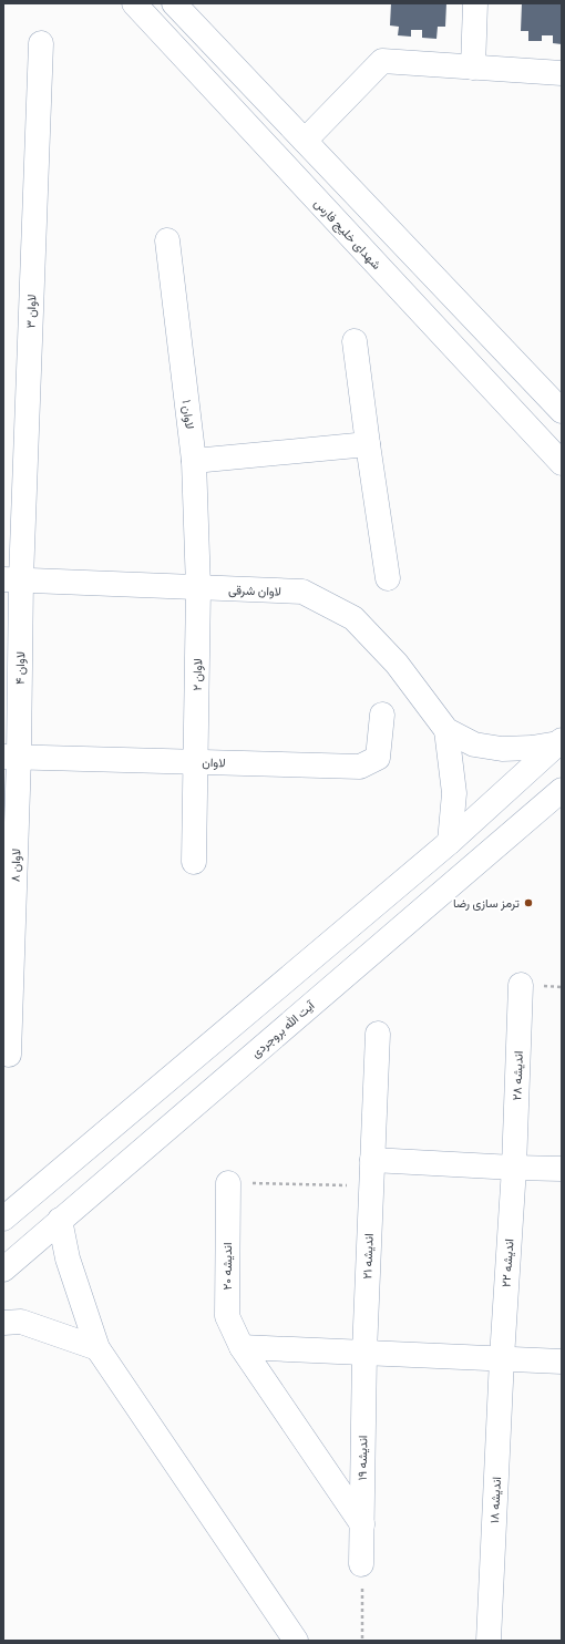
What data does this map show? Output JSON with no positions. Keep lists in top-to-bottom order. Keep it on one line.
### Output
{"streets":{"street":["شهدای خلیج فارس","لاوان ۳","لاوان ۱","لاوان شرقی","لاوان ۴","لاوان ۲","لاوان","لاوان ۸","آیت الله بروجردی","اندیشه ۲۸","اندیشه ۲۱","اندیشه ۲۲","اندیشه ۲۰","اندیشه ۱۹","اندیشه ۱۸"]},"crossings":[["لاوان ۳","لاوان شرقی"],["لاوان ۳","لاوان ۴"],["لاوان ۱","لاوان شرقی"],["لاوان ۱","لاوان ۲"],["لاوان شرقی","لاوان ۴"],["لاوان شرقی","لاوان ۲"],["لاوان ۴","لاوان"],["لاوان ۴","لاوان ۸"],["لاوان ۲","لاوان"],["لاوان","لاوان ۸"],["اندیشه ۲۸","اندیشه ۲۲"],["اندیشه ۲۱","اندیشه ۱۹"],["اندیشه ۲۲","اندیشه ۱۸"],["اندیشه ۲۰","اندیشه ۱۹"]],"places":["ترمز سازی رضا"]}
